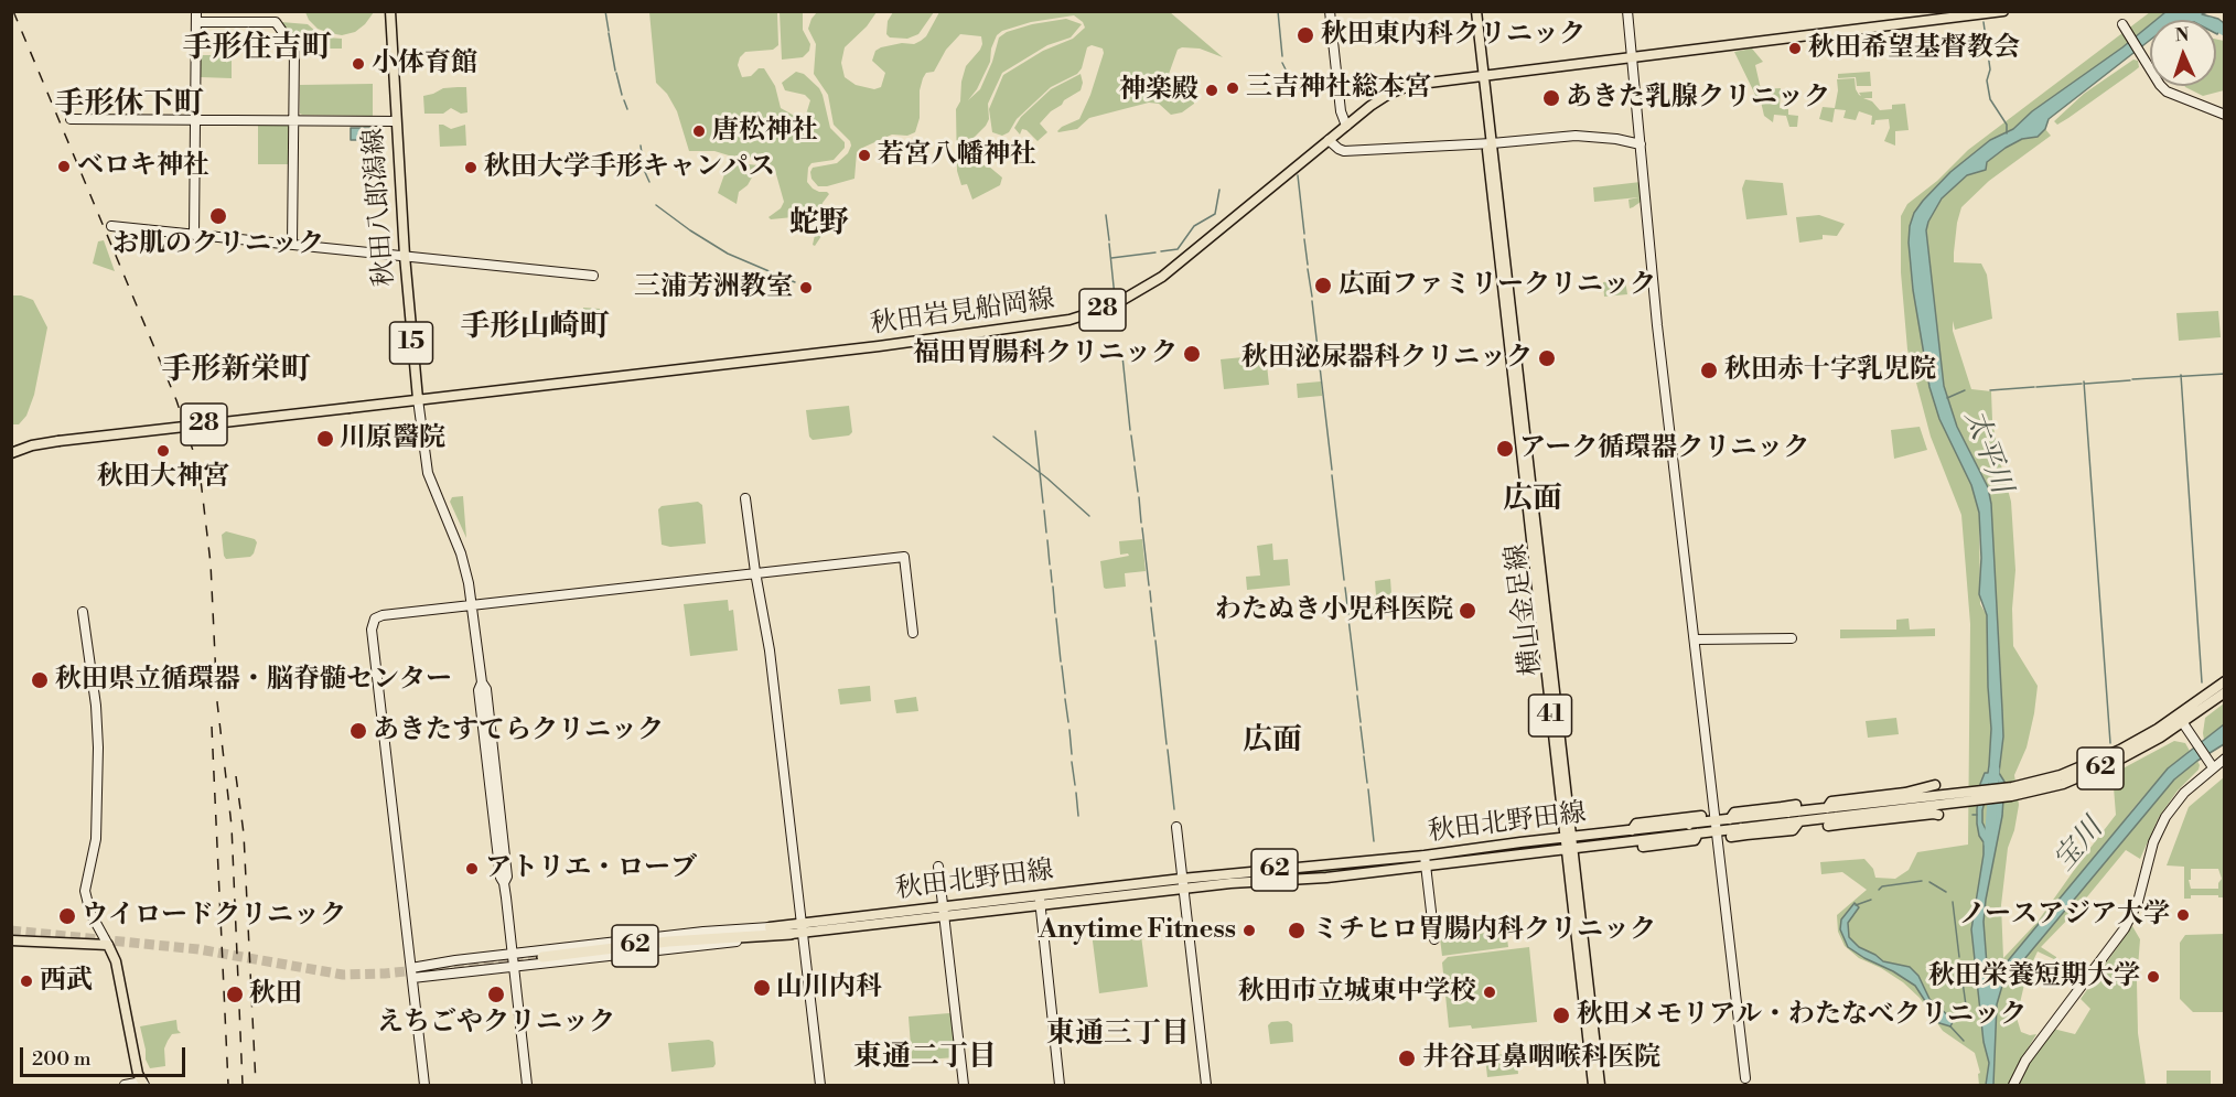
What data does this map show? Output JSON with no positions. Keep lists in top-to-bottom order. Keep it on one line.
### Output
{"streets":{"highway":["62"],"main road":["秋田八郎潟線","28","秋田岩見船岡線","15","横山金足線","41","秋田北野田線"]},"crossings":[["秋田八郎潟線","秋田岩見船岡線"],["秋田岩見船岡線","横山金足線"],["横山金足線","秋田北野田線"],["62","秋田北野田線"]],"districts":["手形住吉町","手形休下町","蛇野","手形山崎町","手形新栄町","広面","広面","東通三丁目","東通二丁目"],"water":["太平川","宝川"],"places":["秋田東内科クリニック","秋田希望基督教会","小体育館","三吉神社総本宮","神楽殿","あきた乳腺クリニック","唐松神社","若宮八幡神社","ベロキ神社","秋田大学手形キャンパス","お肌のクリニック","広面ファミリークリニック","三浦芳洲教室","福田胃腸科クリニック","秋田泌尿器科クリニック","秋田赤十字乳児院","川原醫院","アーク循環器クリニック","秋田大神宮","わたぬき小児科医院","秋田県立循環器・脳脊髄センター","あきたすてらクリニック","アトリエ・ローブ","ノースアジア大学","ウイロードクリニック","Anytime Fitness","ミチヒロ胃腸内科クリニック","秋田栄養短期大学","西武","山川内科","秋田市立城東中学校","秋田","えちごやクリニック","秋田メモリアル・わたなべクリニック","井谷耳鼻咽喉科医院"],"scale_bar":"200 m","north":"top"}
